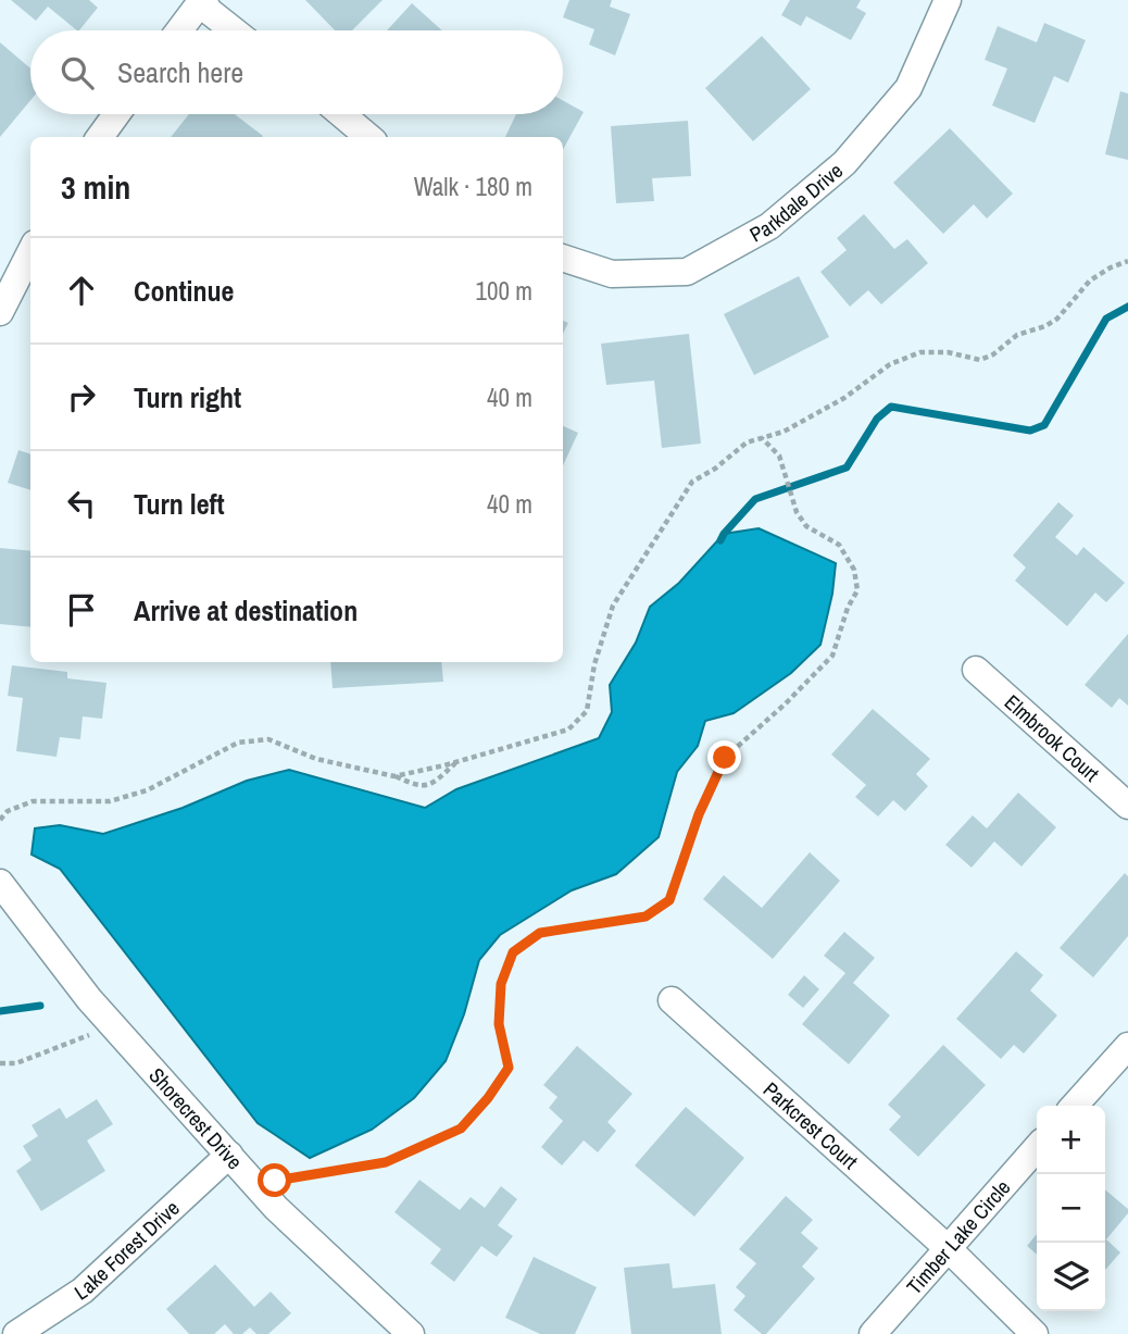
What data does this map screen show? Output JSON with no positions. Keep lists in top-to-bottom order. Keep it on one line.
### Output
{"streets":{"street":["Parkdale Drive","Elmbrook Court","Shorecrest Drive","Parkcrest Court","Timber Lake Circle","Lake Forest Drive"]},"crossings":[["Shorecrest Drive","Lake Forest Drive"],["Parkcrest Court","Timber Lake Circle"]],"page":{"search":"Search here","heading":["3 min","Walk · 180 m"],"list":[["Continue","100 m"],["Turn right","40 m"],["Turn left","40 m"],"Arrive at destination"],"map_buttons":["+","−"]}}
